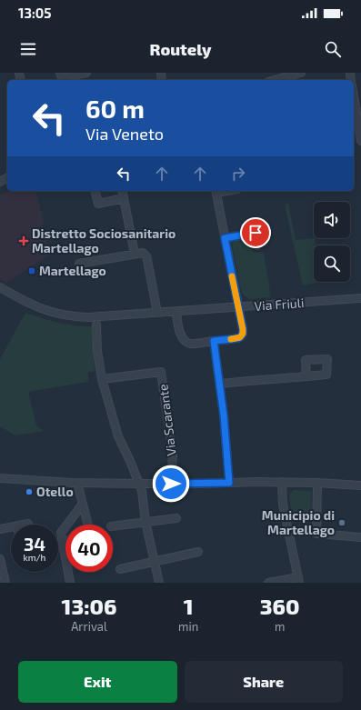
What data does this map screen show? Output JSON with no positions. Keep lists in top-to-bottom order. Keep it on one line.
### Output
{"streets":{"street":["Via Friuli","Via Scarante"]},"places":{"health":["Distretto Sociosanitario Martellago"],"transit":["Martellago"],"other":["Otello","Municipio di Martellago"]},"page":{"status":"13:05","header":"Routely","turn":["60 m","Via Veneto"],"speed":"34 km/h","limit":"40","eta":["13:06","Arrival","1","min","360","m"],"buttons":["Exit","Share"]}}
